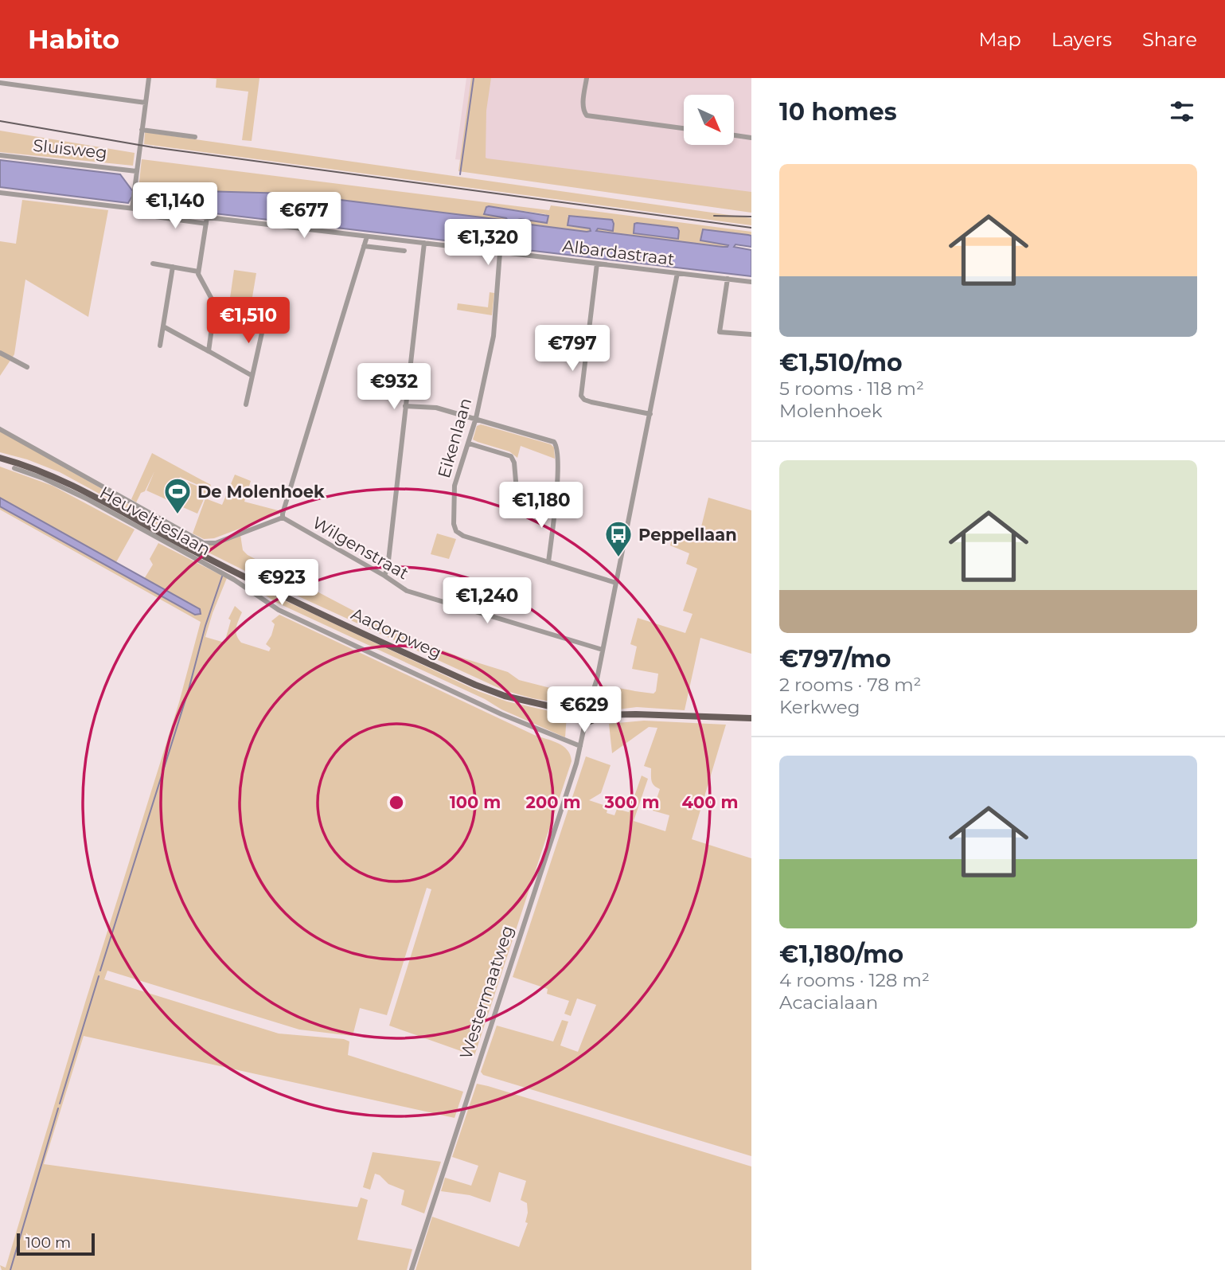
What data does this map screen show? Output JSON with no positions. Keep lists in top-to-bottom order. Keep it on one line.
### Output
{"streets":{"main road":["Aadorpweg"],"street":["Sluisweg","Albardastraat","Eikenlaan","Heuveltjeslaan","Wilgenstraat","Westermaatweg"]},"crossings":[["Albardastraat","Eikenlaan"],["Heuveltjeslaan","Westermaatweg"],["Aadorpweg","Westermaatweg"]],"places":{"sports":["De Molenhoek"],"bus stop":["Peppellaan"]},"scale_bar":"100 m","north":"bottom right","page":{"header":"Habito","nav":["Map","Layers","Share"],"heading":"10 homes","list":[{"name":"€1,510/mo","note":"5 rooms · 118 m² · Molenhoek"},{"name":"€797/mo","note":"2 rooms · 78 m² · Kerkweg"},{"name":"€1,180/mo","note":"4 rooms · 128 m² · Acacialaan"}],"price":["€1,140","€677","€1,320","€1,510","€797","€932","€1,180","€923","€1,240","€629"],"scale":"100 m"},"rings":["100 m","200 m","300 m","400 m"]}
